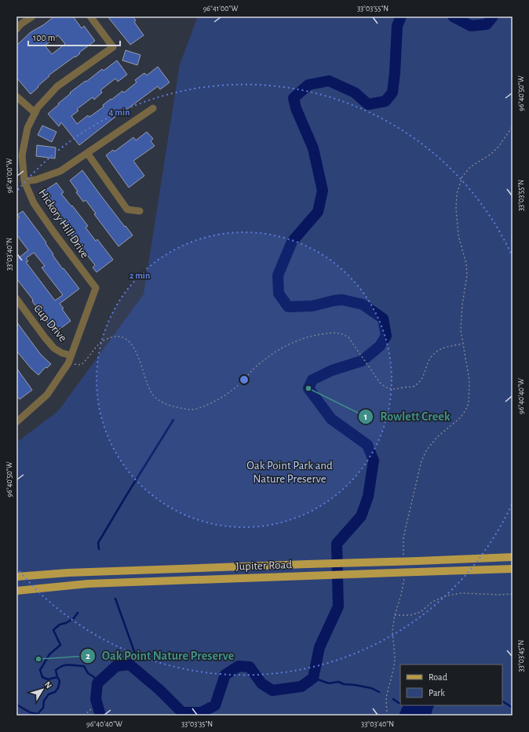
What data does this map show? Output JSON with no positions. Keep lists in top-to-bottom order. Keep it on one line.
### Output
{"streets":{"main road":["Jupiter Road"],"street":["Hickory Hill Drive","Cup Drive"]},"crossings":[["Hickory Hill Drive","Cup Drive"]],"parks":["Oak Point Park and Nature Preserve"],"places":["Rowlett Creek","Oak Point Nature Preserve"],"legend":["Road","Park"],"scale_bar":"100 m","north":"top right","coordinates":["96°41'00\"W","33°03'55\"N","96°40'50\"W","33°03'40\"N","96°40'40\"W","33°03'45\"N","33°03'35\"N"],"rings":["4 min","2 min"]}
